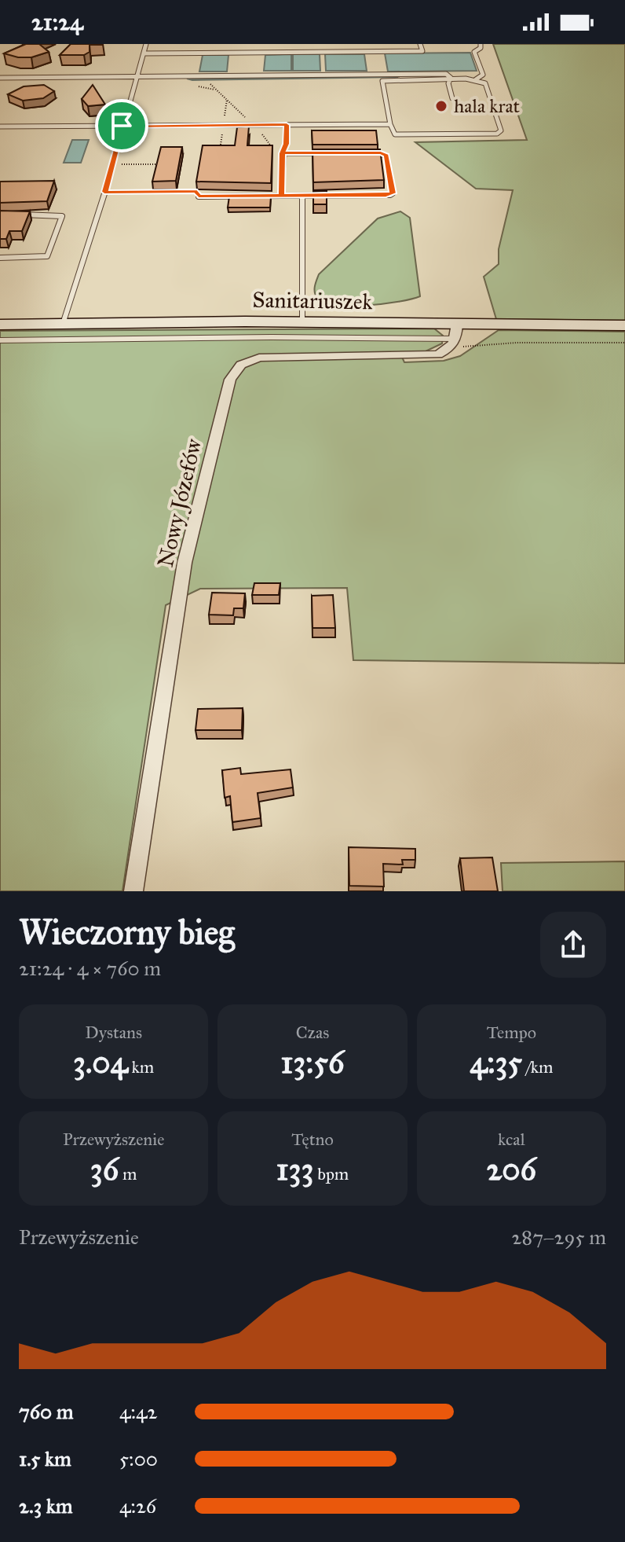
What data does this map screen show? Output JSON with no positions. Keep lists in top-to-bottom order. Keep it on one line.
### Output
{"streets":{"street":["Sanitariuszek","Nowy Józefów"]},"crossings":[["Sanitariuszek","Nowy Józefów"]],"places":["hala krat"],"page":{"status":"21:24","heading":["Wieczorny bieg","21:24 · 4 × 760 m"],"stats":[["Dystans","3.04 km"],["Czas","13:56"],["Tempo","4:35 /km"],["Przewyższenie","36 m"],["Tętno","133 bpm"],["kcal","206"]],"chart":["Przewyższenie","287–295 m"],"list":[{"name":"760 m","note":"4:42"},{"name":"1.5 km","note":"5:00"},{"name":"2.3 km","note":"4:26"}]}}
